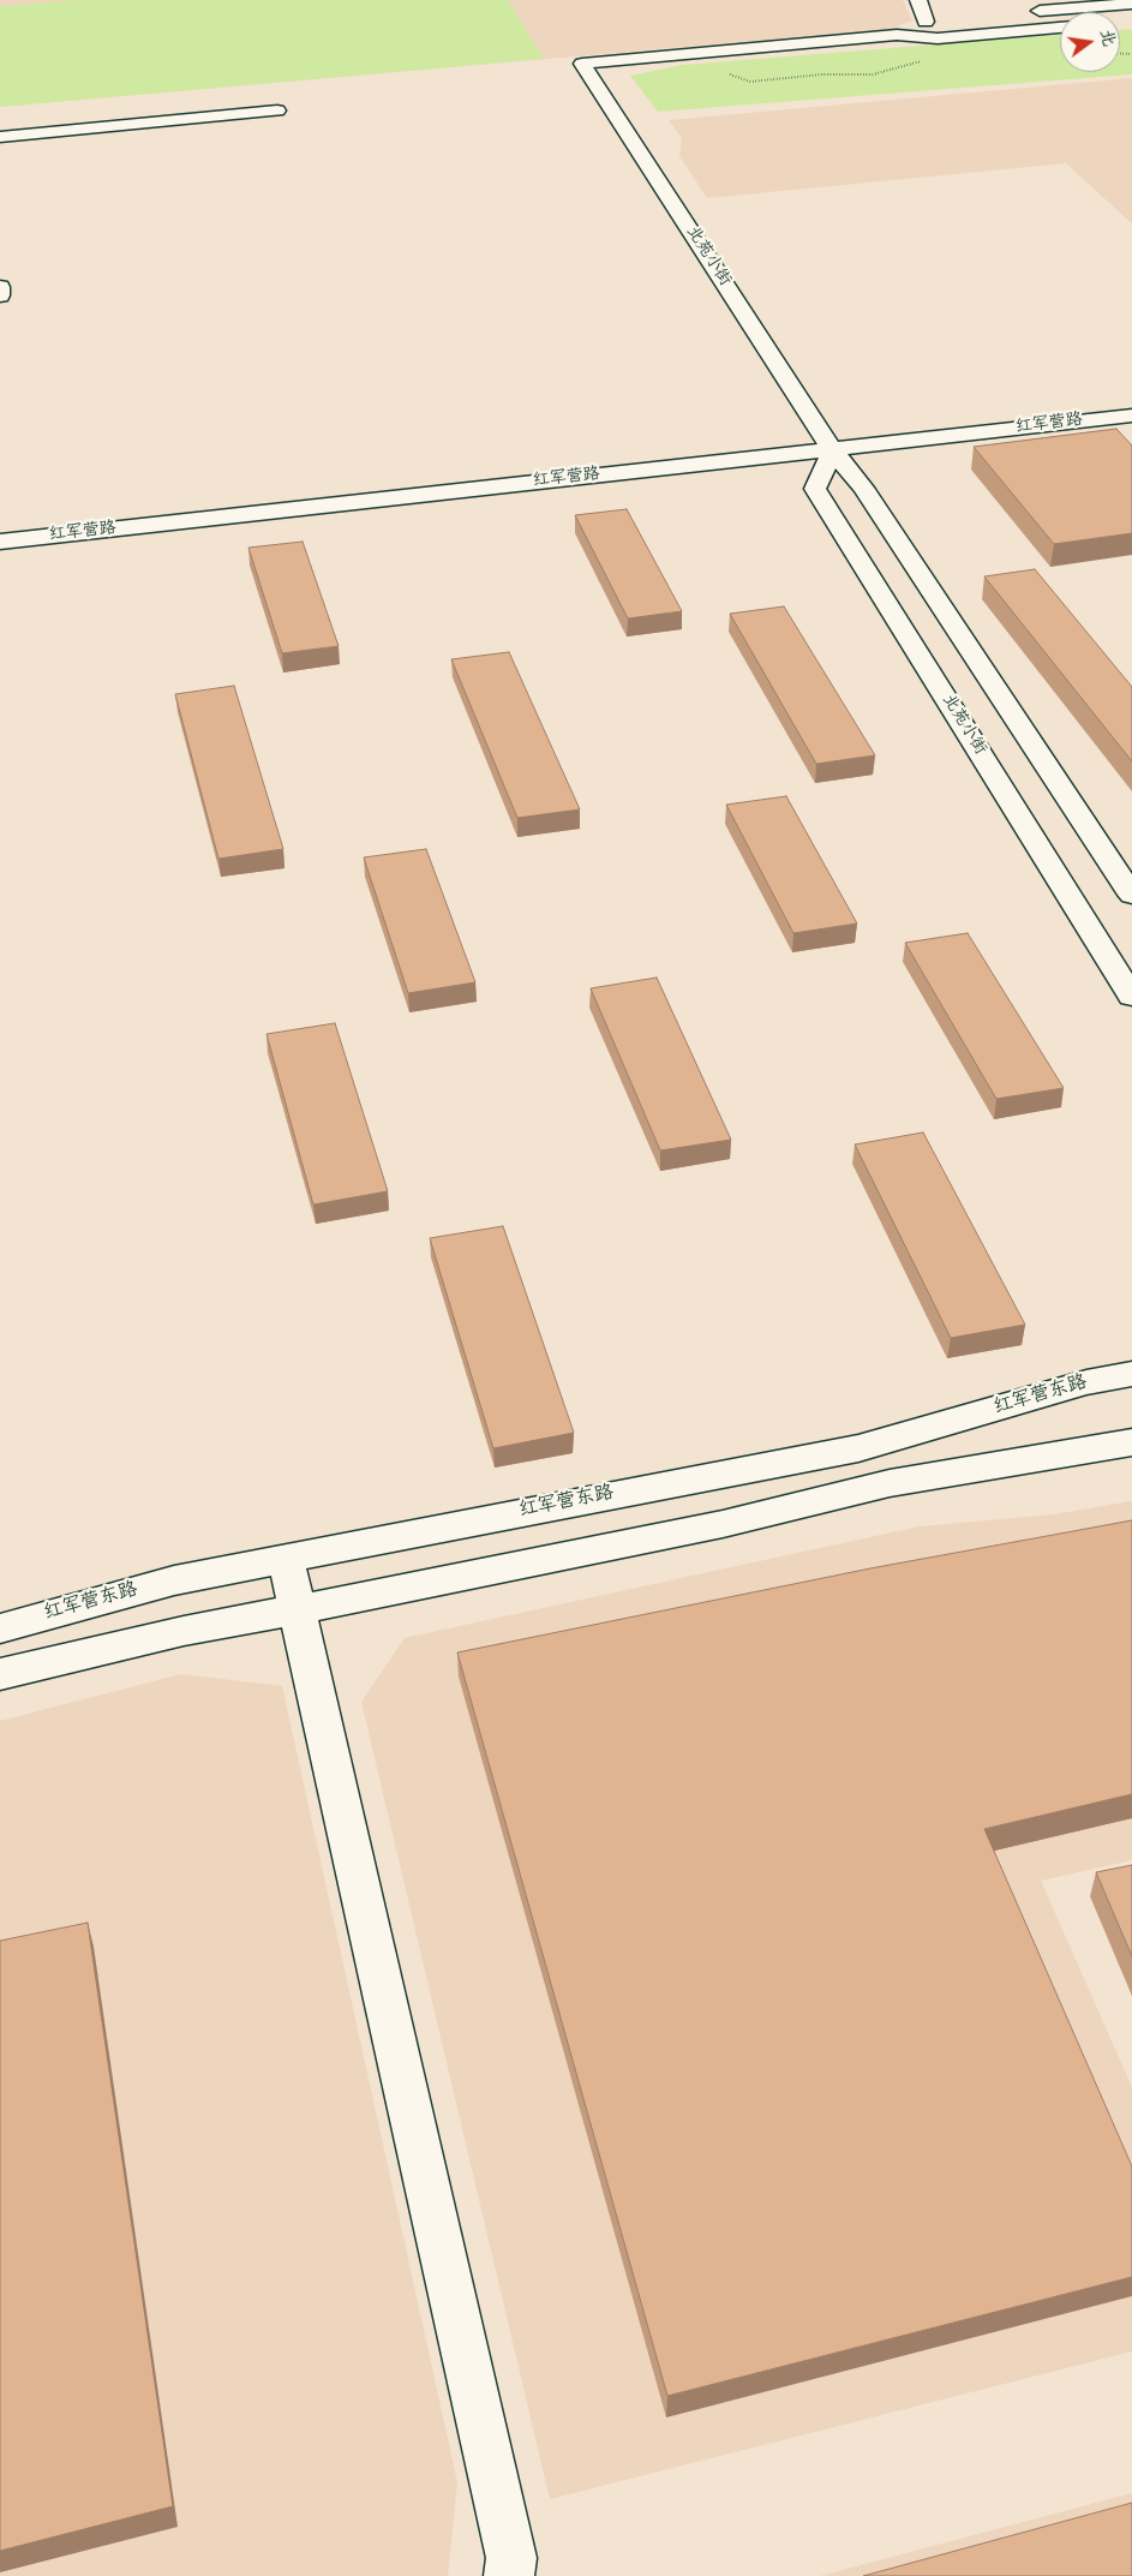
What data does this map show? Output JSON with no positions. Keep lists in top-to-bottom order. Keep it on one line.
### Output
{"streets":{"street":["北苑小街","红军营路","红军营东路"]},"crossings":[["北苑小街","红军营路"]],"north":"right"}
